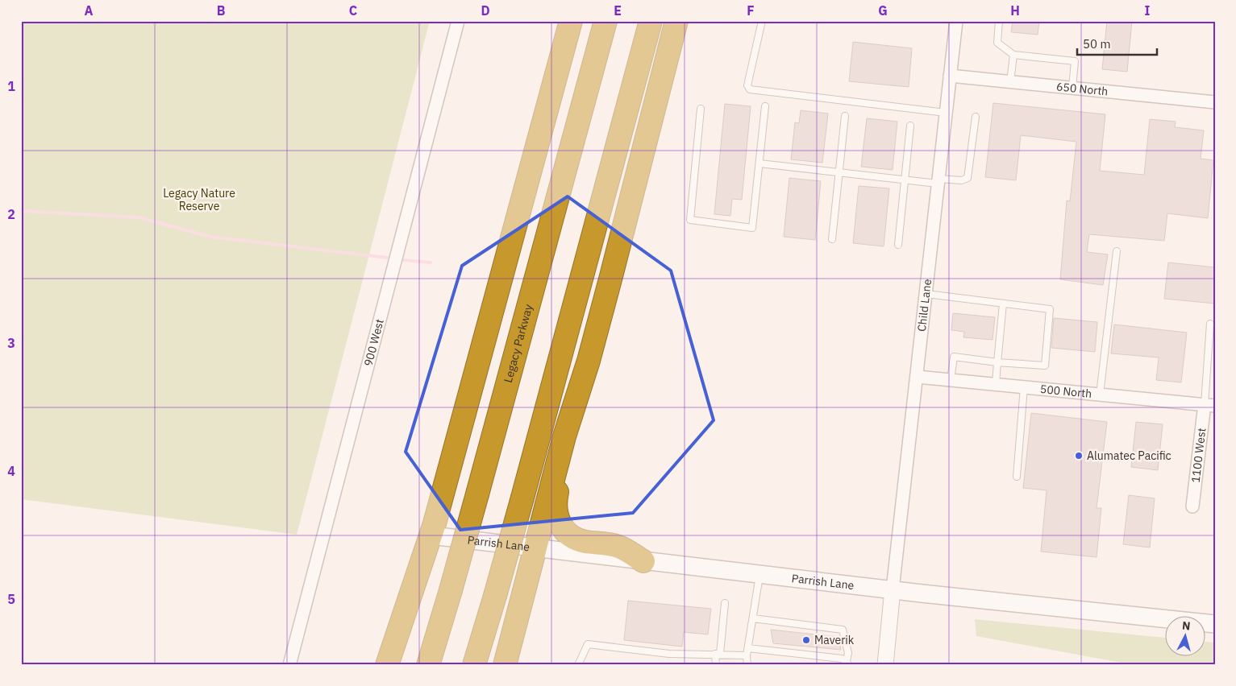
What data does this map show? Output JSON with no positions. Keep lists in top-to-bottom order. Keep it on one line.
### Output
{"streets":{"highway":["Legacy Parkway"],"main road":["Parrish Lane"],"street":["650 North","Child Lane","900 West","500 North","1100 West"]},"crossings":[["650 North","Child Lane"],["Child Lane","500 North"],["Child Lane","Parrish Lane"],["500 North","1100 West"]],"parks":["Legacy Nature Reserve"],"places":["Alumatec Pacific","Maverik"],"scale_bar":"50 m","north":"top","grid":{"columns":["A","B","C","D","E","F","G","H","I"],"rows":["1","2","3","4","5"]}}
